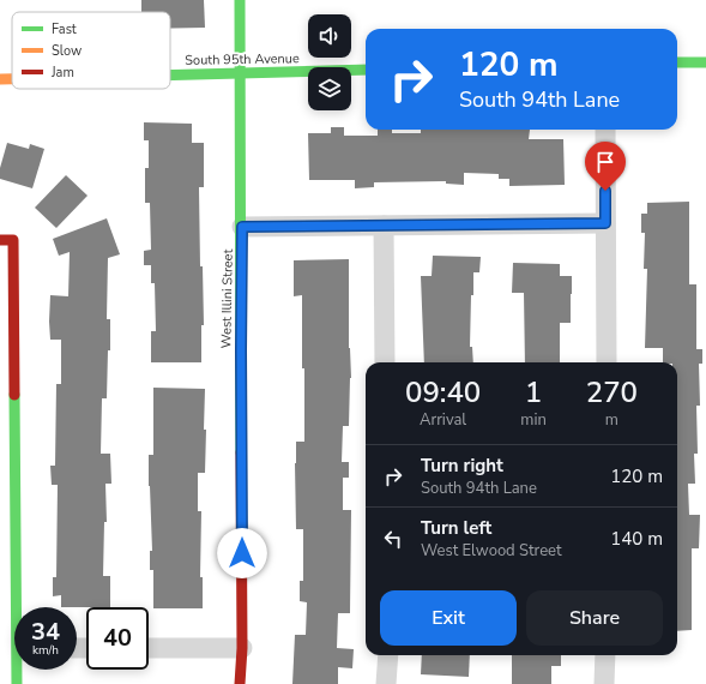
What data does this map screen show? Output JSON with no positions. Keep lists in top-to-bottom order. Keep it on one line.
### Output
{"streets":{"street":["South 95th Avenue","West Illini Street"]},"crossings":[["South 95th Avenue","West Illini Street"]],"legend":["Fast","Slow","Jam"],"page":{"turn":["120 m","South 94th Lane"],"eta":["09:40","Arrival","1","min","270","m"],"list":[{"name":"Turn right","note":"South 94th Lane","value":"120 m"},{"name":"Turn left","note":"West Elwood Street","value":"140 m"}],"buttons":["Exit","Share"],"speed":"34 km/h","limit":"40"}}
